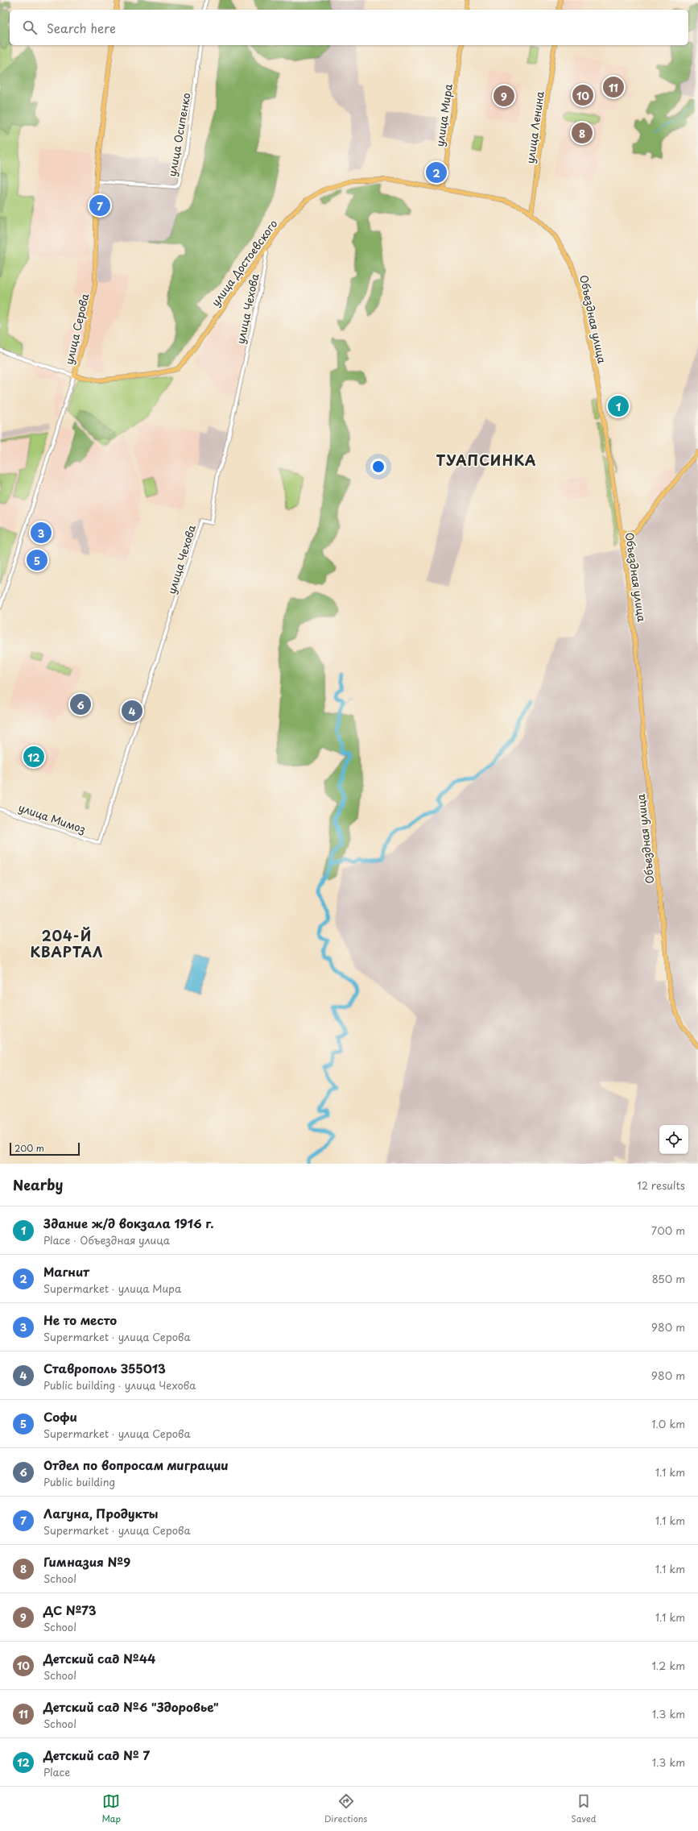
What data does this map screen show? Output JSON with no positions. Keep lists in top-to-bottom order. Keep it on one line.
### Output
{"streets":{"main road":["улица Мира","улица Ленина","улица Достоевского","Объездная улица","улица Серова"],"street":["улица Осипенко","улица Чехова","улица Мимоз"]},"crossings":[["улица Мира","улица Достоевского"],["улица Мира","Объездная улица"],["улица Ленина","Объездная улица"],["улица Осипенко","улица Серова"],["улица Достоевского","улица Чехова"],["улица Достоевского","Объездная улица"],["улица Достоевского","улица Серова"],["улица Чехова","улица Мимоз"]],"districts":["ТУАПСИНКА","204-Й КВАРТАЛ"],"scale_bar":"200 m","page":{"search":"Search here","pins":["11","10","9","8","2","7","1","3","5","6","4","12"],"scale":"200 m","heading":["Nearby","12 results"],"list":[{"mark":"1","name":"Здание ж/д вокзала 1916 г.","note":"Place · Объездная улица","value":"700 m"},{"mark":"2","name":"Магнит","note":"Supermarket · улица Мира","value":"850 m"},{"mark":"3","name":"Не то место","note":"Supermarket · улица Серова","value":"980 m"},{"mark":"4","name":"Ставрополь 355013","note":"Public building · улица Чехова","value":"980 m"},{"mark":"5","name":"Софи","note":"Supermarket · улица Серова","value":"1.0 km"},{"mark":"6","name":"Отдел по вопросам миграции","note":"Public building","value":"1.1 km"},{"mark":"7","name":"Лагуна, Продукты","note":"Supermarket · улица Серова","value":"1.1 km"},{"mark":"8","name":"Гимназия №9","note":"School","value":"1.1 km"},{"mark":"9","name":"ДС №73","note":"School","value":"1.1 km"},{"mark":"10","name":"Детский сад №44","note":"School","value":"1.2 km"},{"mark":"11","name":"Детский сад №6 \"Здоровье\"","note":"School","value":"1.3 km"},{"mark":"12","name":"Детский сад № 7","note":"Place","value":"1.3 km"}],"nav":["Map","Directions","Saved"]}}
